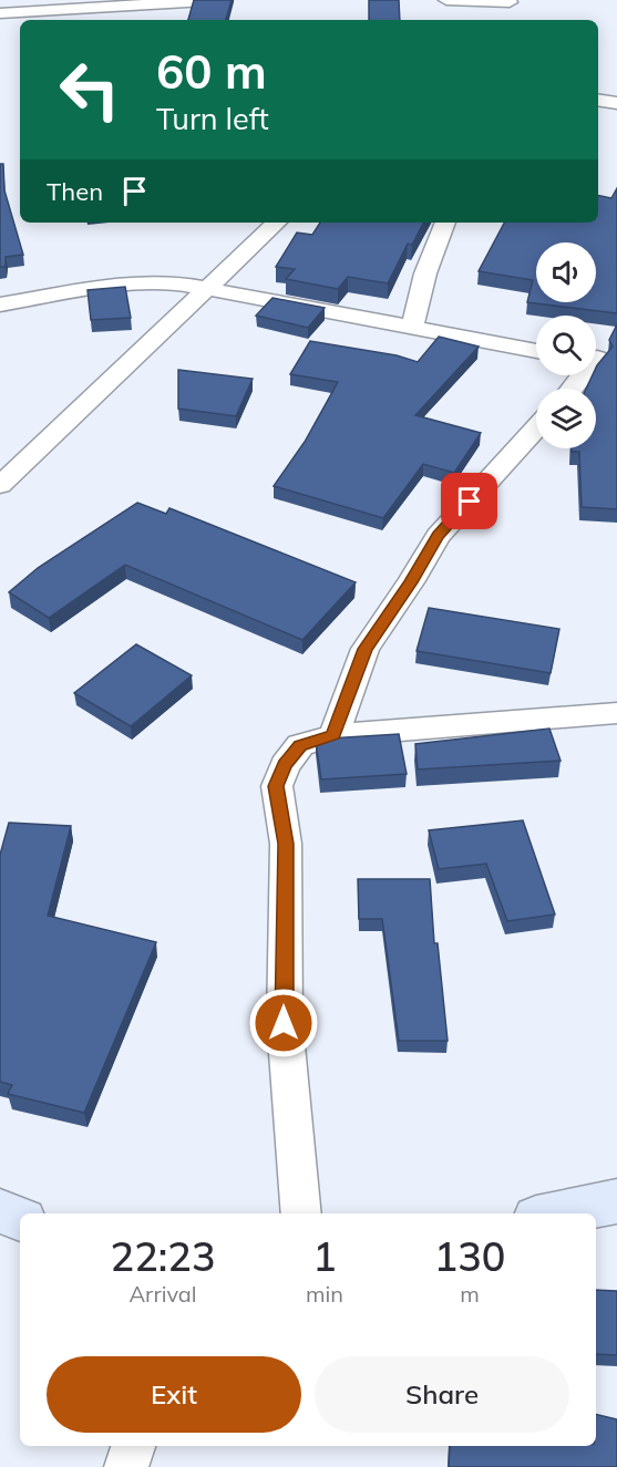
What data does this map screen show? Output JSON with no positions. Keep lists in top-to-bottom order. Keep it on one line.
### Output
{"page":{"turn":["60 m","Turn left"],"then":"Then","eta":["22:23","Arrival","1","min","130","m"],"buttons":["Exit","Share"]}}
